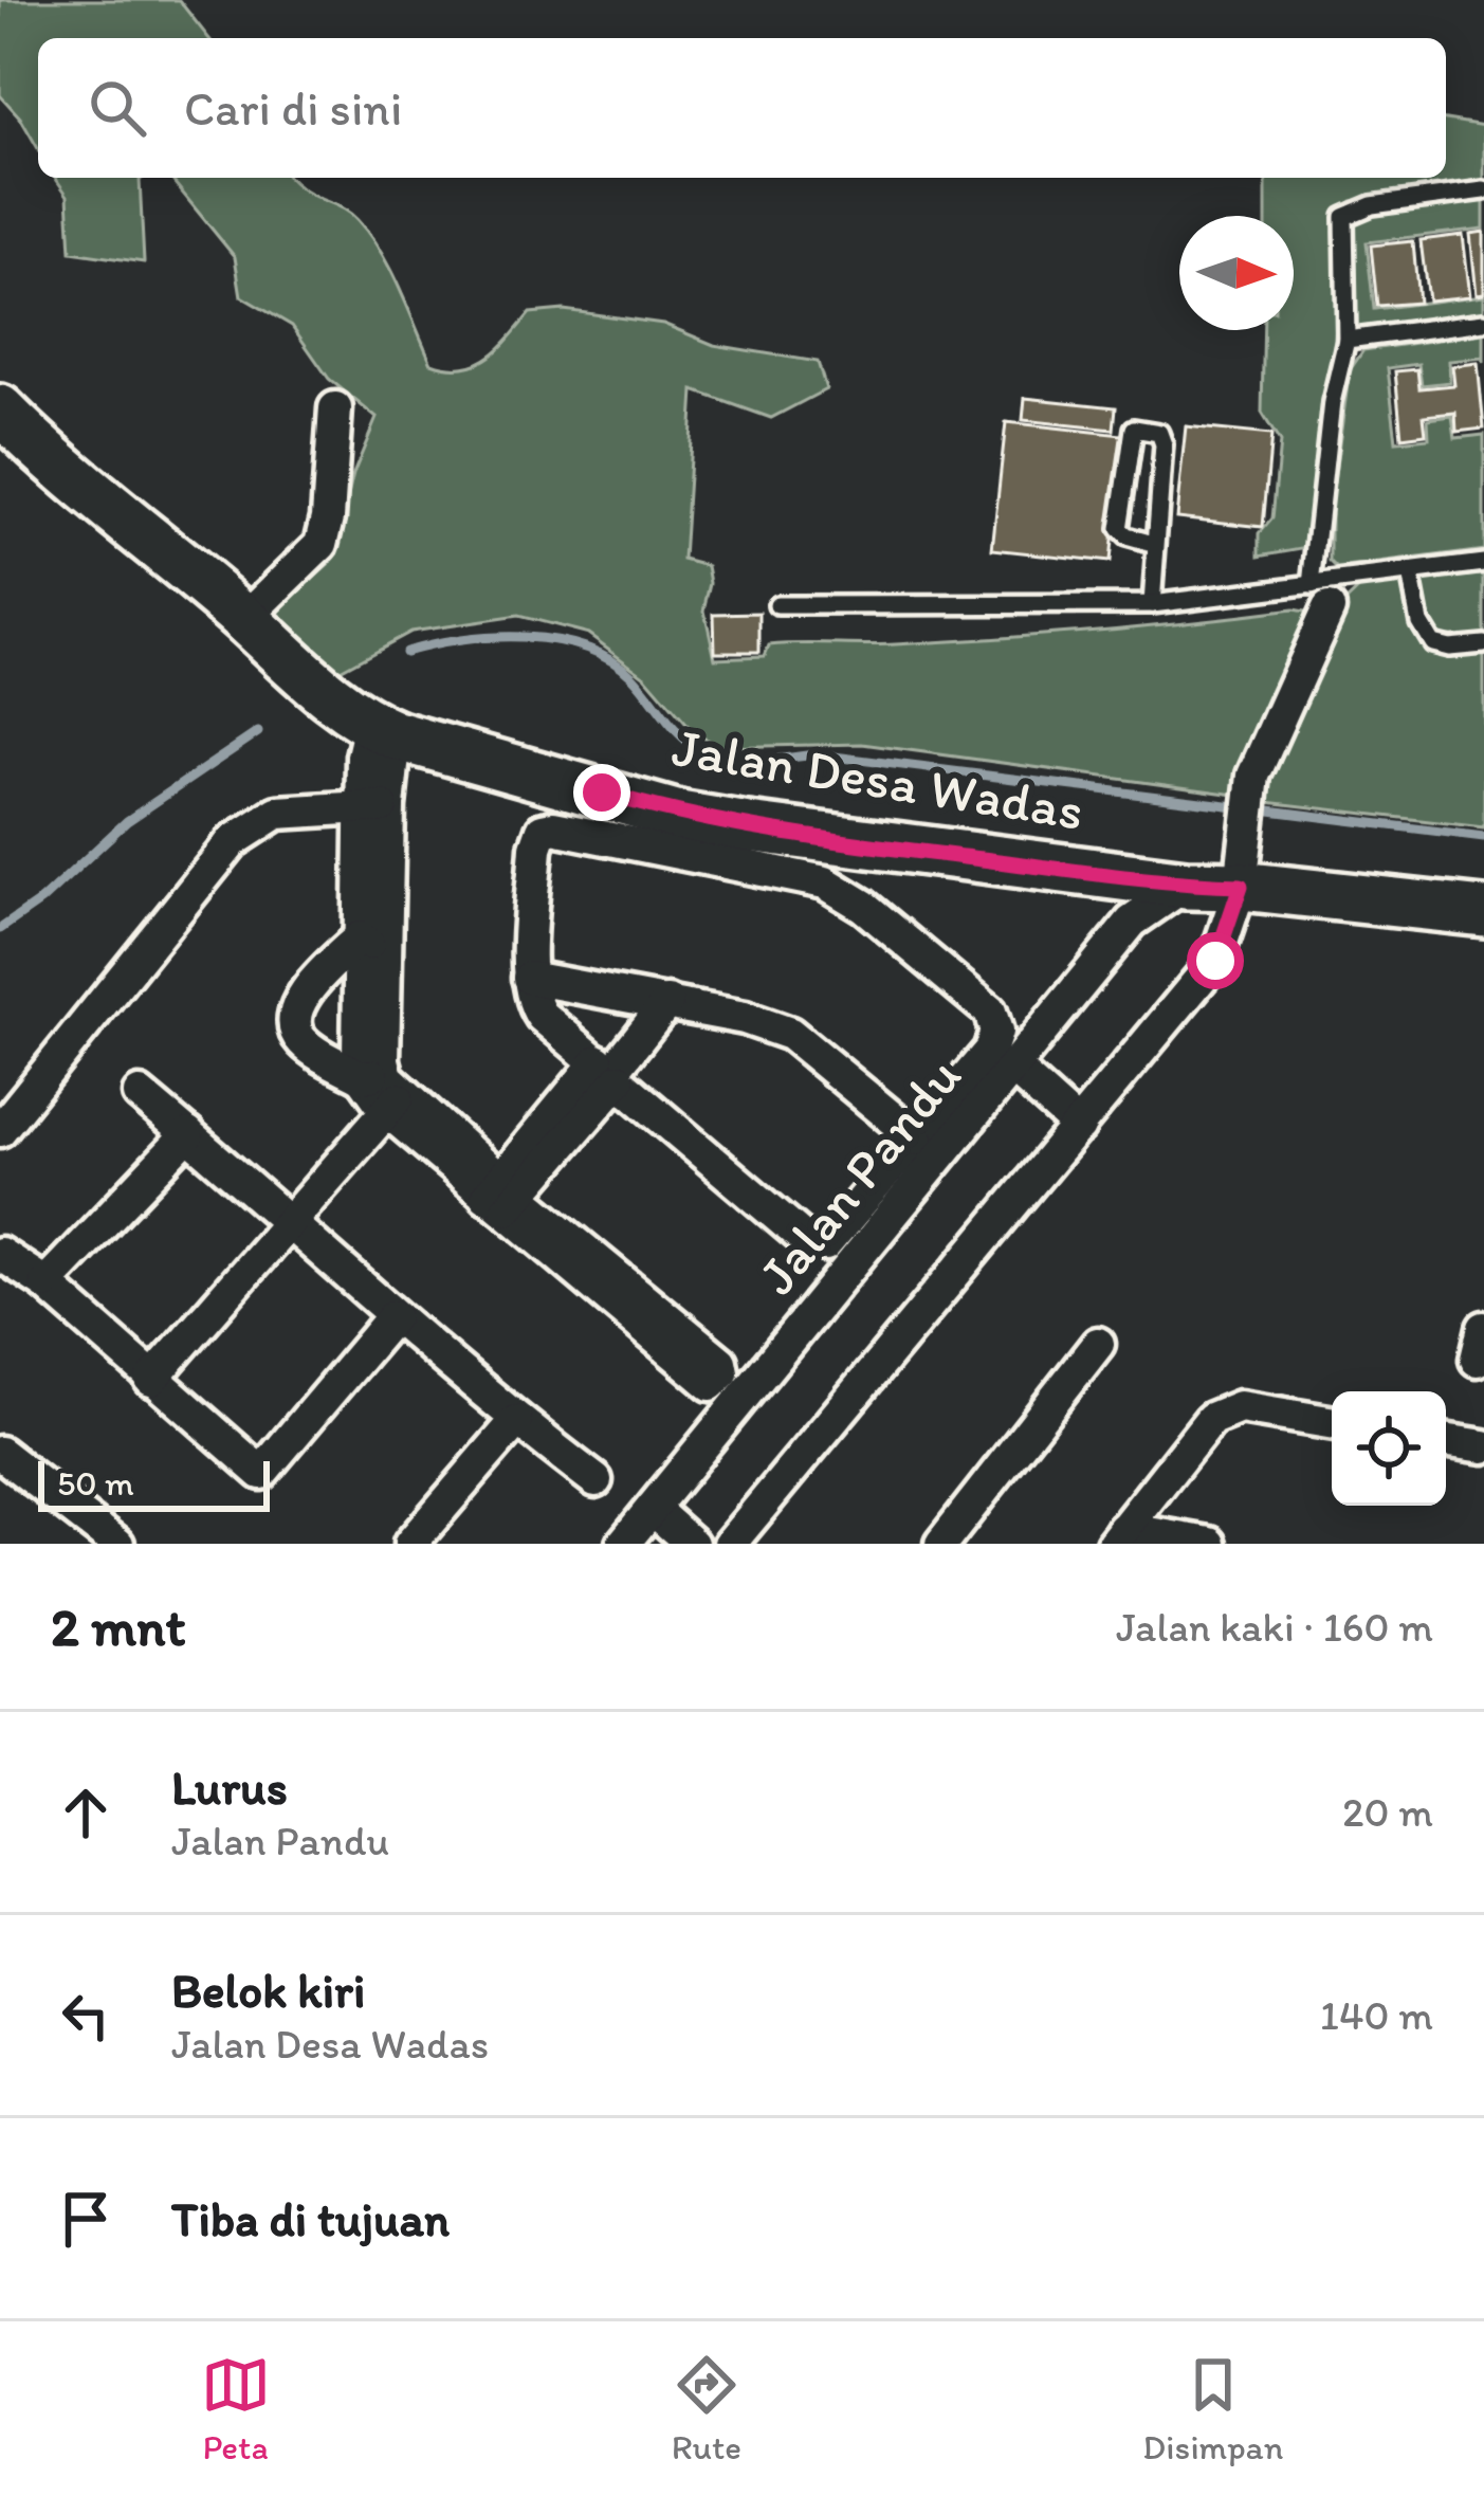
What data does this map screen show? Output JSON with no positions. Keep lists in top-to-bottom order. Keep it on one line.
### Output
{"streets":{"main road":["Jalan Desa Wadas"],"street":["Jalan Pandu"]},"crossings":[["Jalan Desa Wadas","Jalan Pandu"]],"scale_bar":"50 m","north":"right","page":{"search":"Cari di sini","scale":"50 m","heading":["2 mnt","Jalan kaki · 160 m"],"list":[["Lurus","Jalan Pandu","20 m"],["Belok kiri","Jalan Desa Wadas","140 m"],"Tiba di tujuan"],"nav":["Peta","Rute","Disimpan"]}}
